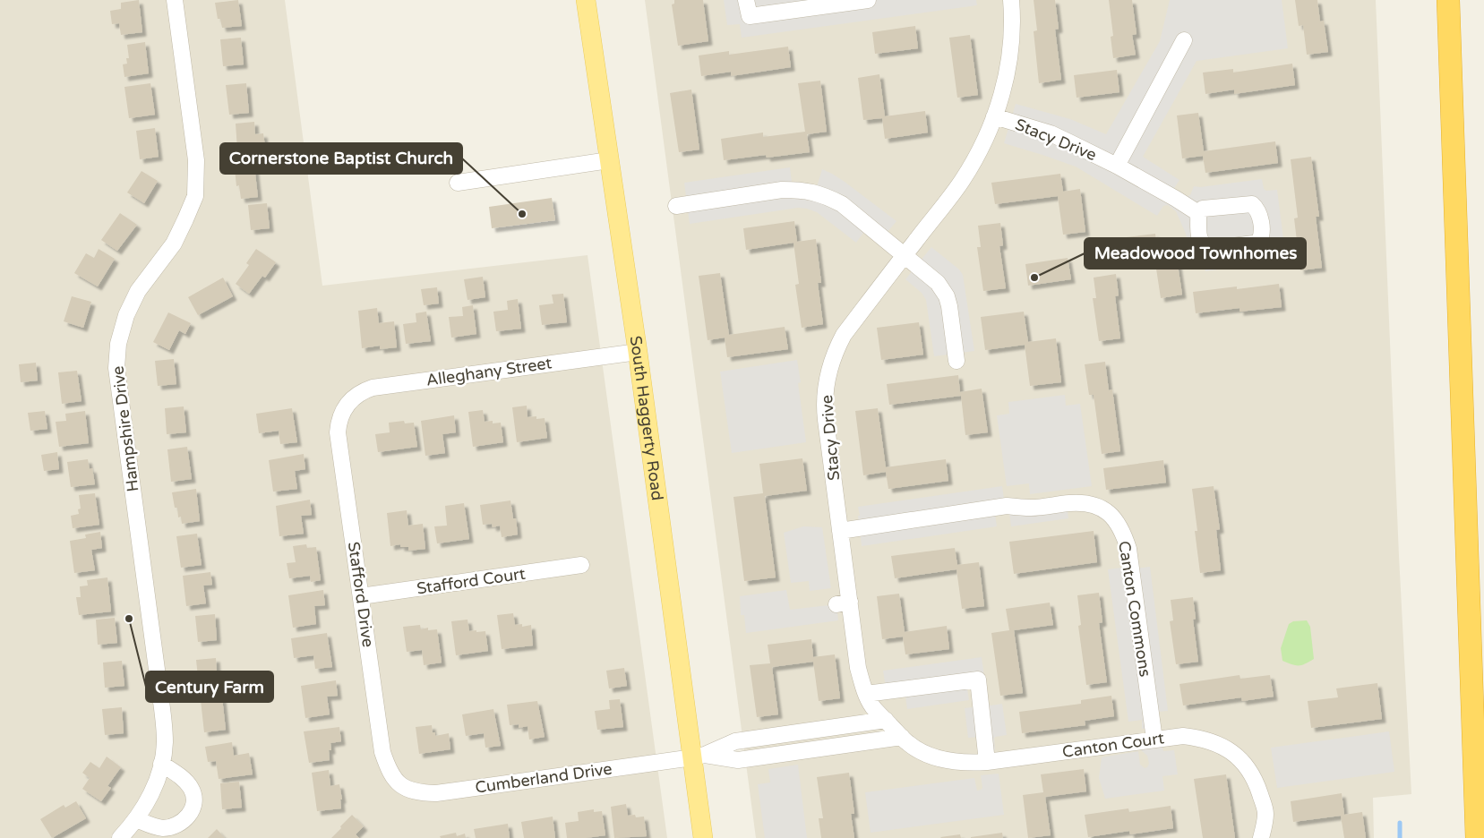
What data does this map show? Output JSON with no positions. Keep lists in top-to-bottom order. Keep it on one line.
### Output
{"streets":{"main road":["South Haggerty Road"],"street":["Stacy Drive","Alleghany Street","Hampshire Drive","Stafford Court","Stafford Drive","Canton Commons","Canton Court","Cumberland Drive"]},"crossings":[["Stacy Drive","Canton Commons"],["Stacy Drive","Canton Court"],["Alleghany Street","South Haggerty Road"],["Alleghany Street","Stafford Drive"],["South Haggerty Road","Cumberland Drive"],["Stafford Court","Stafford Drive"],["Stafford Drive","Cumberland Drive"],["Canton Commons","Canton Court"]],"places":["Cornerstone Baptist Church","Meadowood Townhomes","Century Farm"]}
